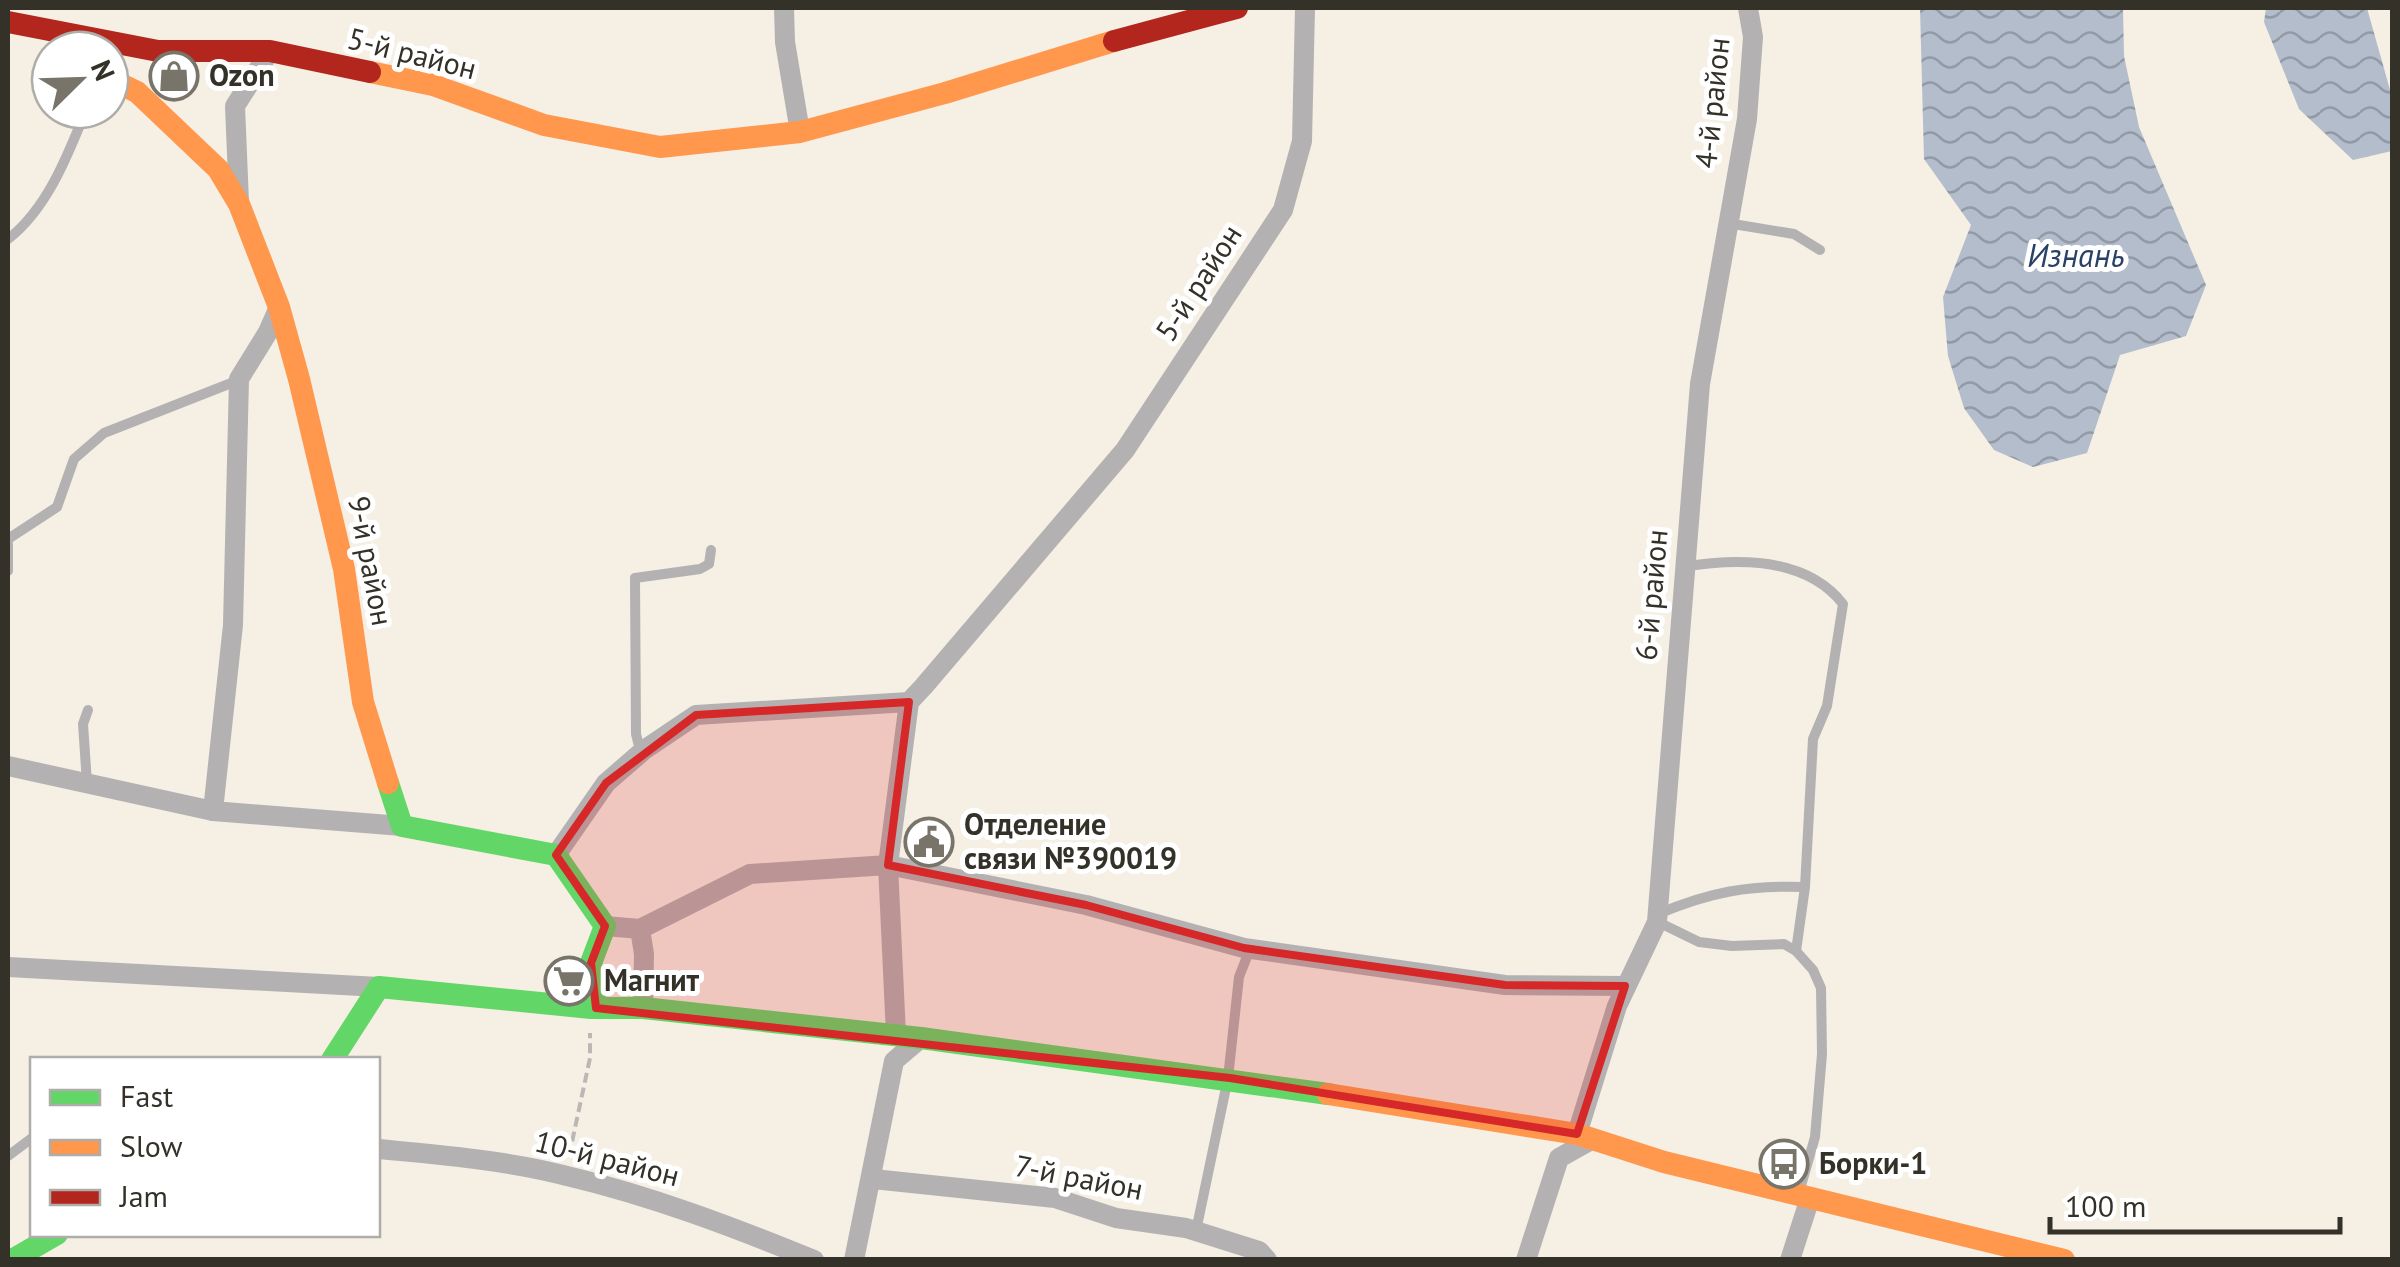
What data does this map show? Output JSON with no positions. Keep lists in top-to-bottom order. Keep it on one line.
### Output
{"streets":{"street":["5-й район","4-й район","9-й район","6-й район","10-й район","7-й район"]},"crossings":[["4-й район","6-й район"]],"water":["Изнань"],"places":{"shop":["Ozon"],"public building":["Отделение связи №390019"],"supermarket":["Магнит"],"bus stop":["Борки-1"]},"legend":["Fast","Slow","Jam"],"scale_bar":"100 m","north":"top right"}
